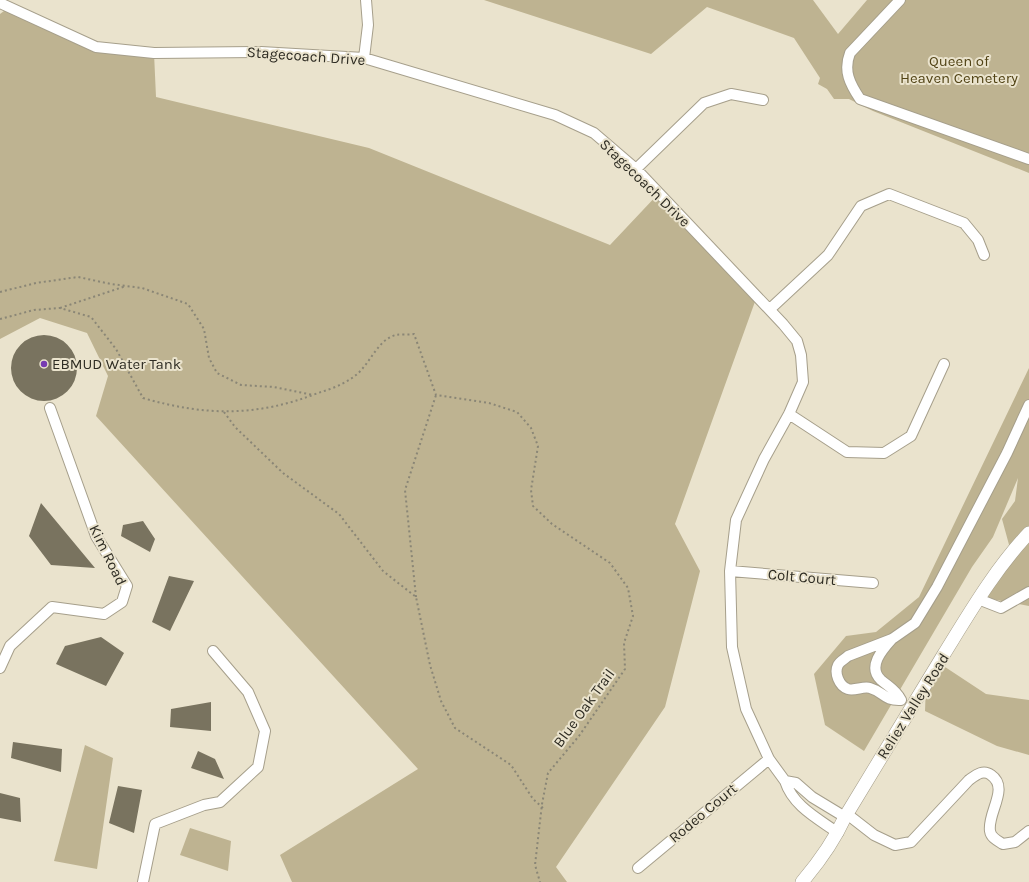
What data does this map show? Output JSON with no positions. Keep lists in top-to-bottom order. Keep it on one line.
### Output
{"streets":{"main road":["Reliez Valley Road"],"street":["Stagecoach Drive","Kim Road","Colt Court","Rodeo Court"],"path":["Blue Oak Trail"]},"crossings":[["Stagecoach Drive","Colt Court"],["Stagecoach Drive","Reliez Valley Road"],["Stagecoach Drive","Rodeo Court"]],"parks":["Queen of Heaven Cemetery"],"places":["EBMUD Water Tank"]}
